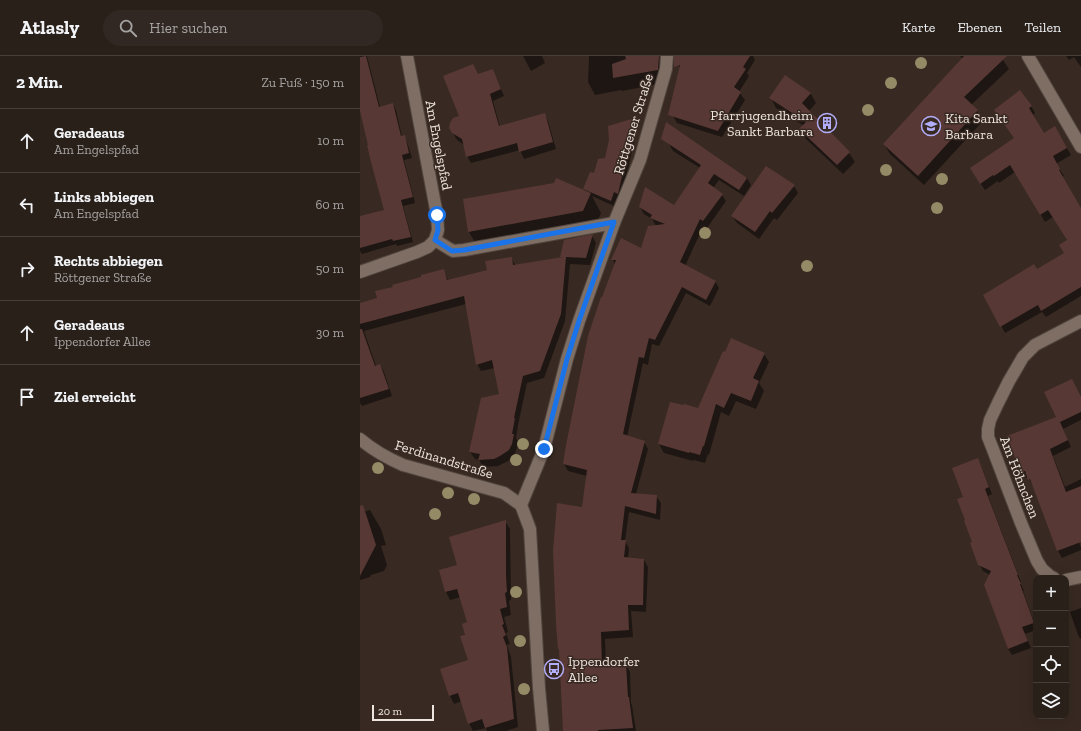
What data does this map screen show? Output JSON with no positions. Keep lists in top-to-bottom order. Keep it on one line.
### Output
{"streets":{"street":["Röttgener Straße","Am Engelspfad","Ferdinandstraße","Am Höhnchen"]},"crossings":[["Röttgener Straße","Ferdinandstraße"]],"places":{"building":["Pfarrjugendheim Sankt Barbara"],"school or university":["Kita Sankt Barbara"],"bus stop":["Ippendorfer Allee"]},"scale_bar":"20 m","page":{"header":"Atlasly","search":"Hier suchen","nav":["Karte","Ebenen","Teilen"],"heading":["2 Min.","Zu Fuß · 150 m"],"list":[["Geradeaus","Am Engelspfad","10 m"],["Links abbiegen","Am Engelspfad","60 m"],["Rechts abbiegen","Röttgener Straße","50 m"],["Geradeaus","Ippendorfer Allee","30 m"],"Ziel erreicht"],"map_buttons":["+","−"],"scale":"20 m"}}
